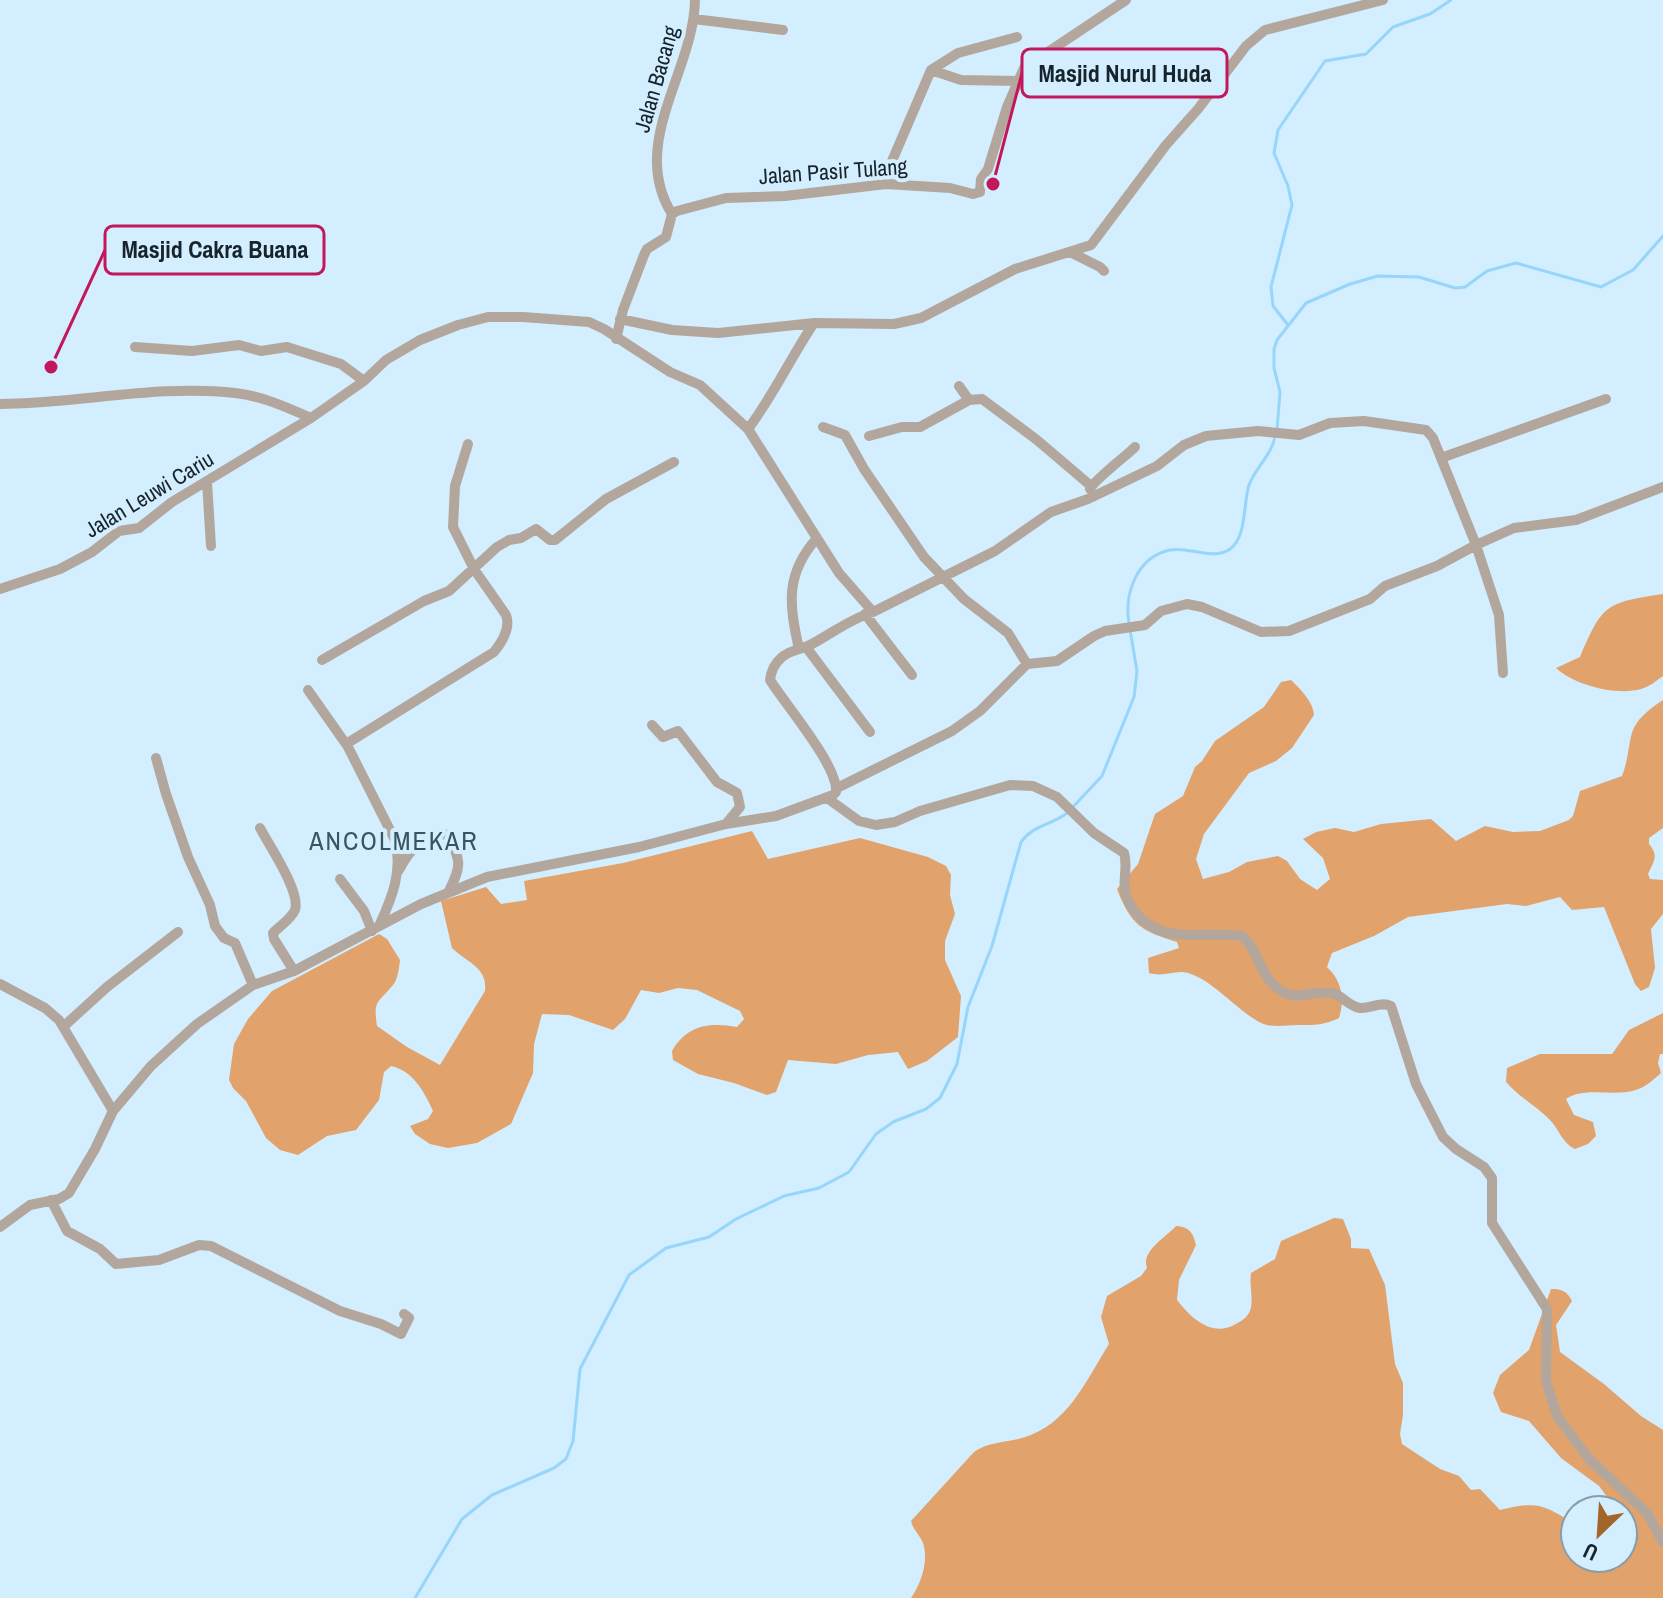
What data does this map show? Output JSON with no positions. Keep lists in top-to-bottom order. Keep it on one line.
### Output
{"streets":{"street":["Jalan Bacang","Jalan Pasir Tulang","Jalan Leuwi Cariu"]},"crossings":[["Jalan Bacang","Jalan Pasir Tulang"]],"districts":["ANCOLMEKAR"],"places":["Masjid Nurul Huda","Masjid Cakra Buana"],"north":"bottom left"}
